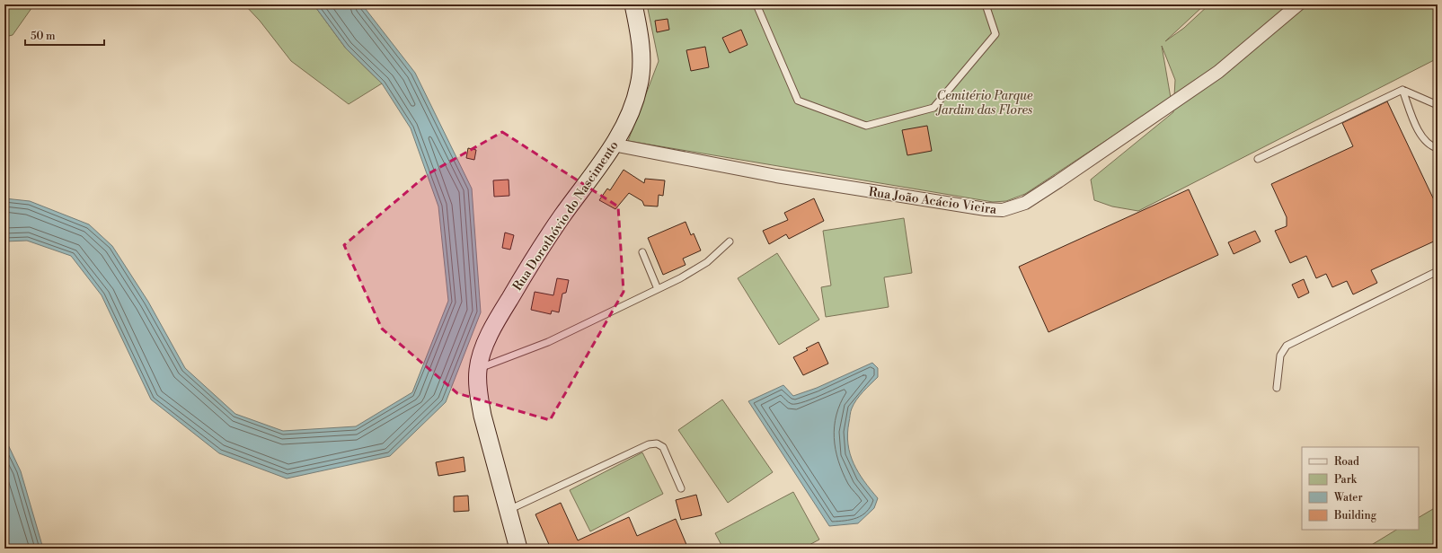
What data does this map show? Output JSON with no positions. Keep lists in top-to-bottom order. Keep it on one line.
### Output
{"streets":{"street":["Rua João Acácio Vieira","Rua Dorothóvio do Nascimento"]},"crossings":[["Rua João Acácio Vieira","Rua Dorothóvio do Nascimento"]],"parks":["Cemitério Parque Jardim das Flores"],"legend":["Road","Park","Water","Building"],"scale_bar":"50 m"}
